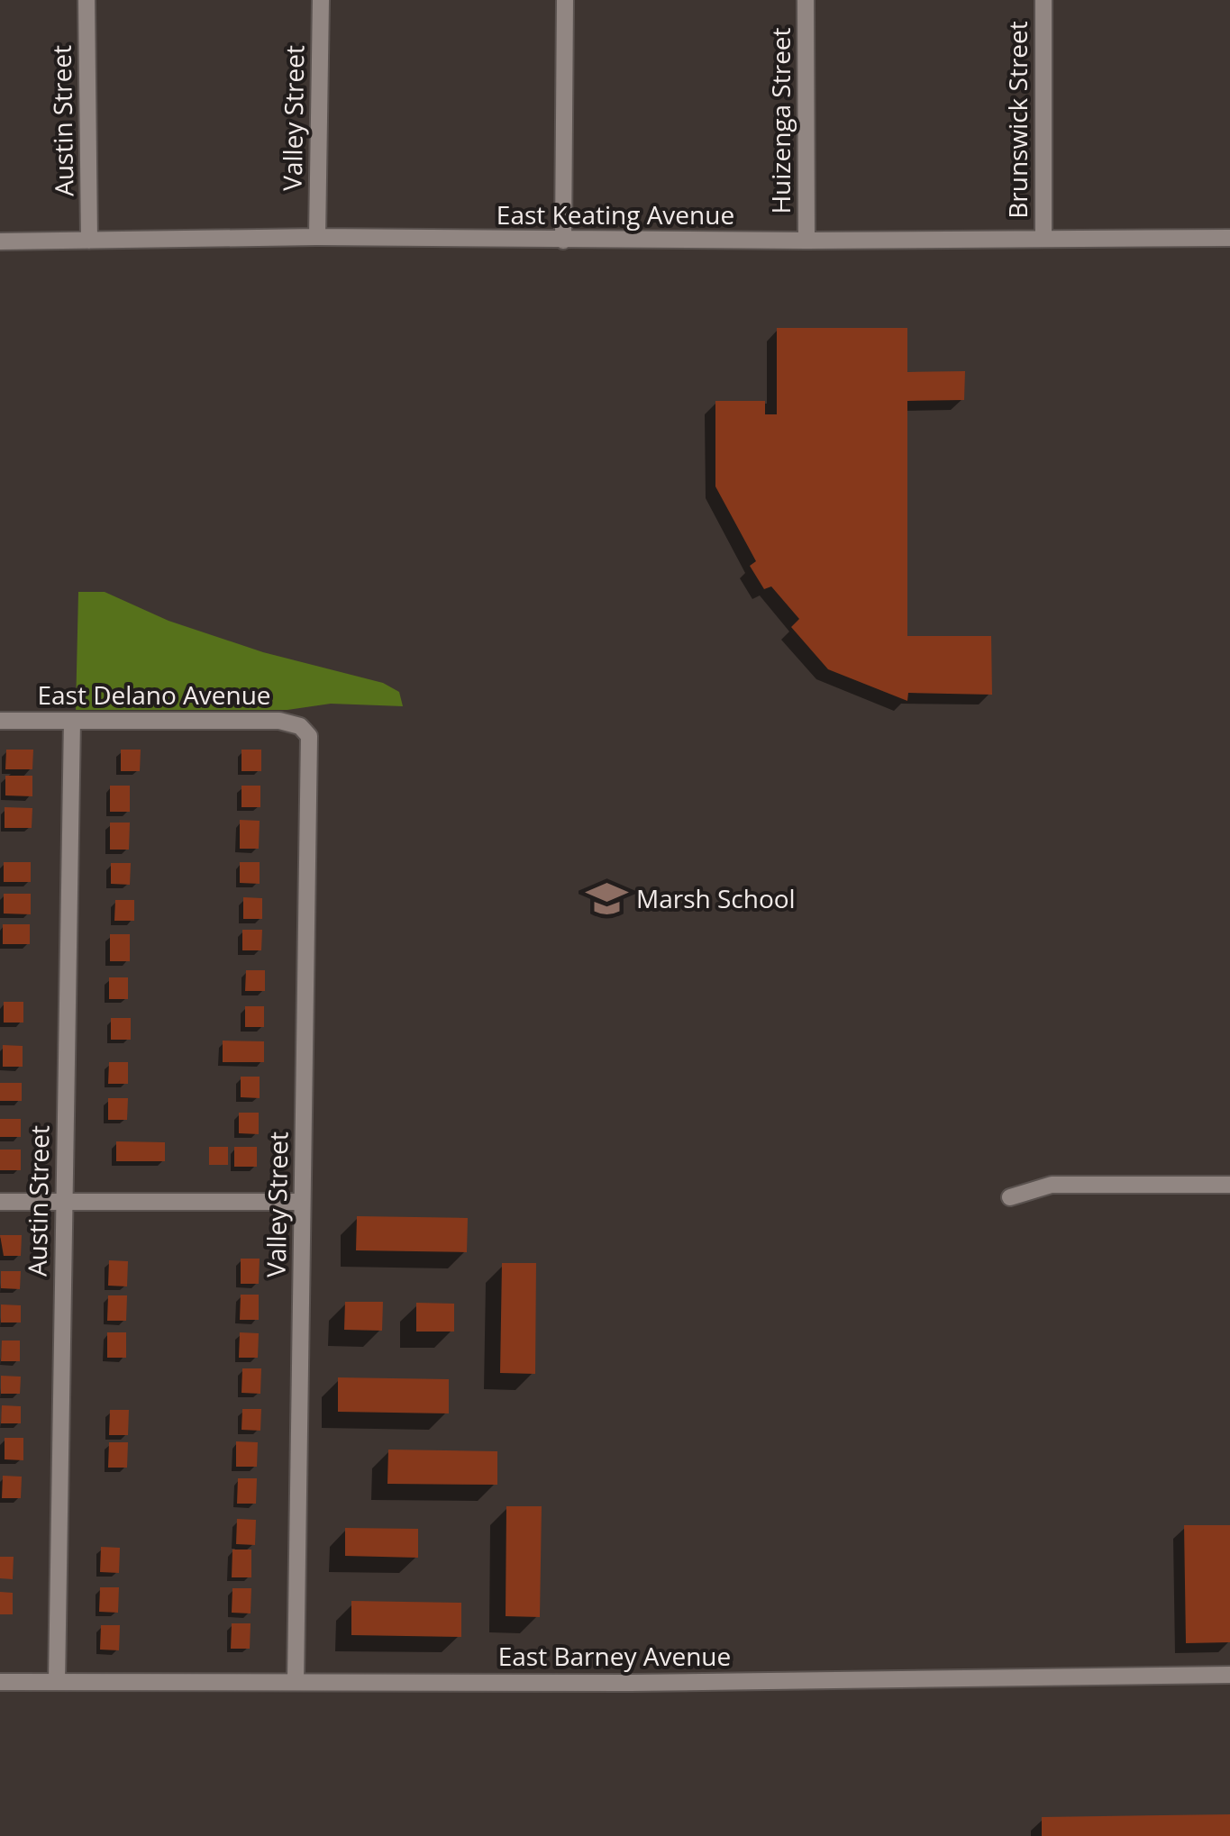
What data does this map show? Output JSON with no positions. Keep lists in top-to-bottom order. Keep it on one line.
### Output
{"streets":{"street":["Valley Street","Brunswick Street","Austin Street","Huizenga Street","East Keating Avenue","East Delano Avenue","East Barney Avenue"]},"crossings":[["Valley Street","East Keating Avenue"],["Valley Street","East Delano Avenue"],["Valley Street","East Barney Avenue"],["Brunswick Street","East Keating Avenue"],["Austin Street","East Keating Avenue"],["Austin Street","East Delano Avenue"],["Austin Street","East Barney Avenue"],["Huizenga Street","East Keating Avenue"]],"places":{"school or university":["Marsh School"]}}
